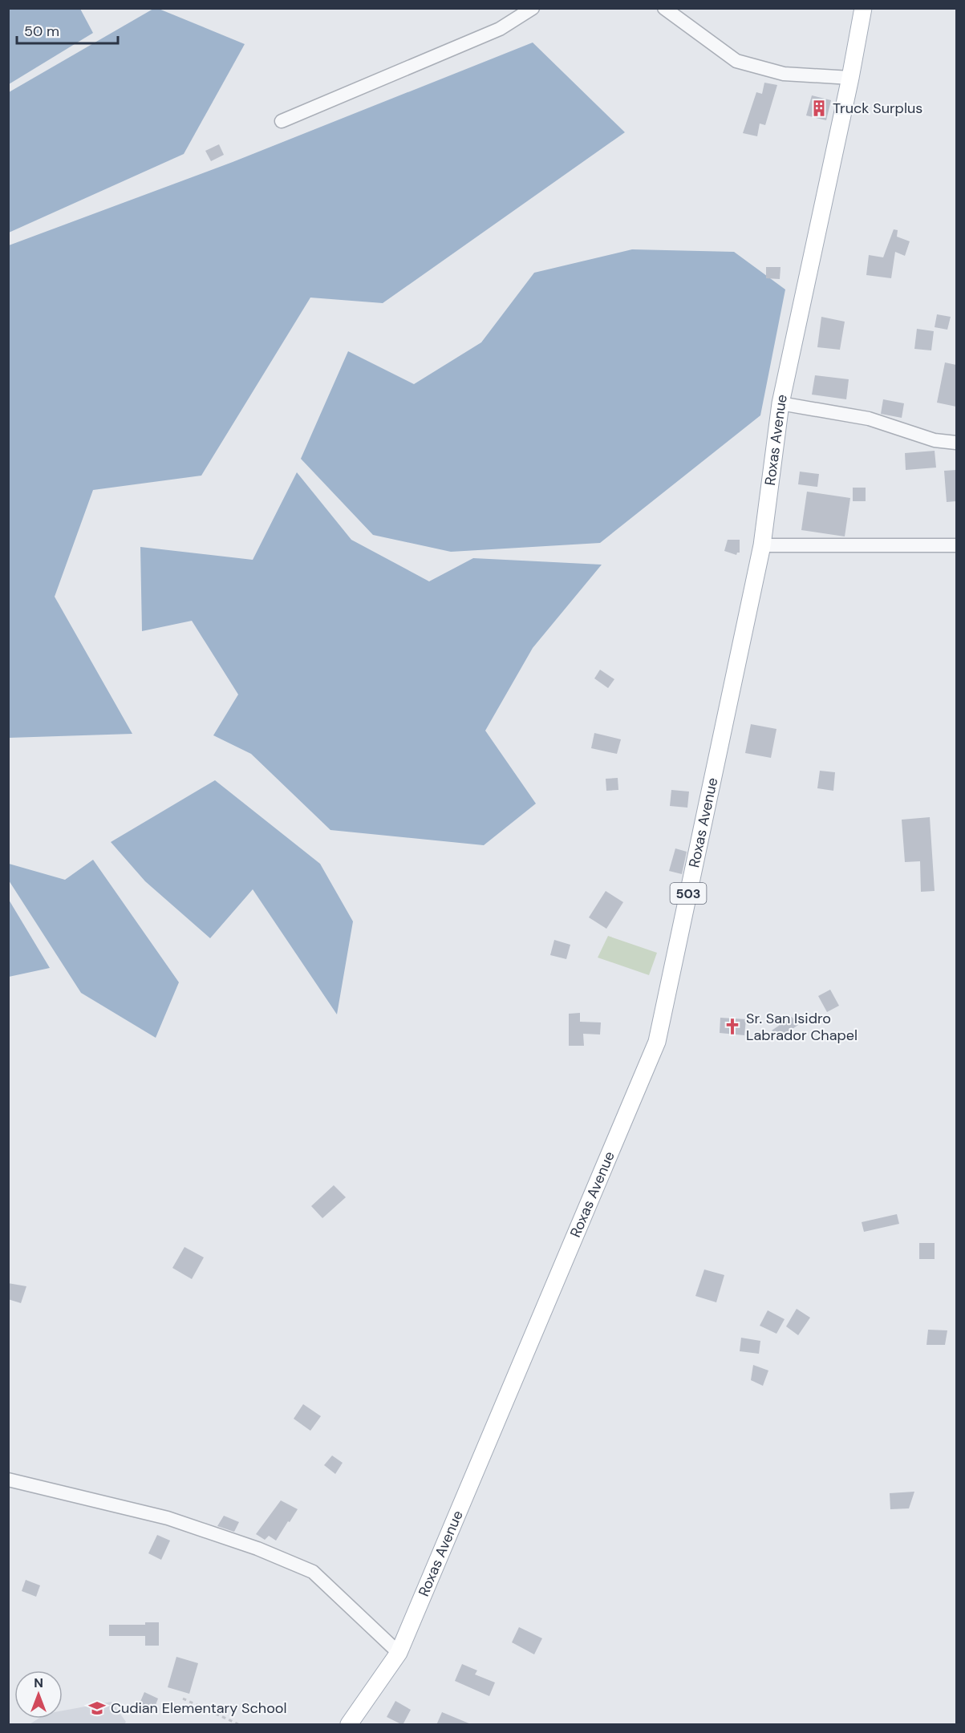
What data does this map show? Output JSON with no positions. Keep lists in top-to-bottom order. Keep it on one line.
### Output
{"streets":{"main road":["Roxas Avenue","503"]},"places":{"building":["Truck Surplus"],"church":["Sr. San Isidro Labrador Chapel"],"school or university":["Cudian Elementary School"]},"scale_bar":"50 m","north":"top"}
